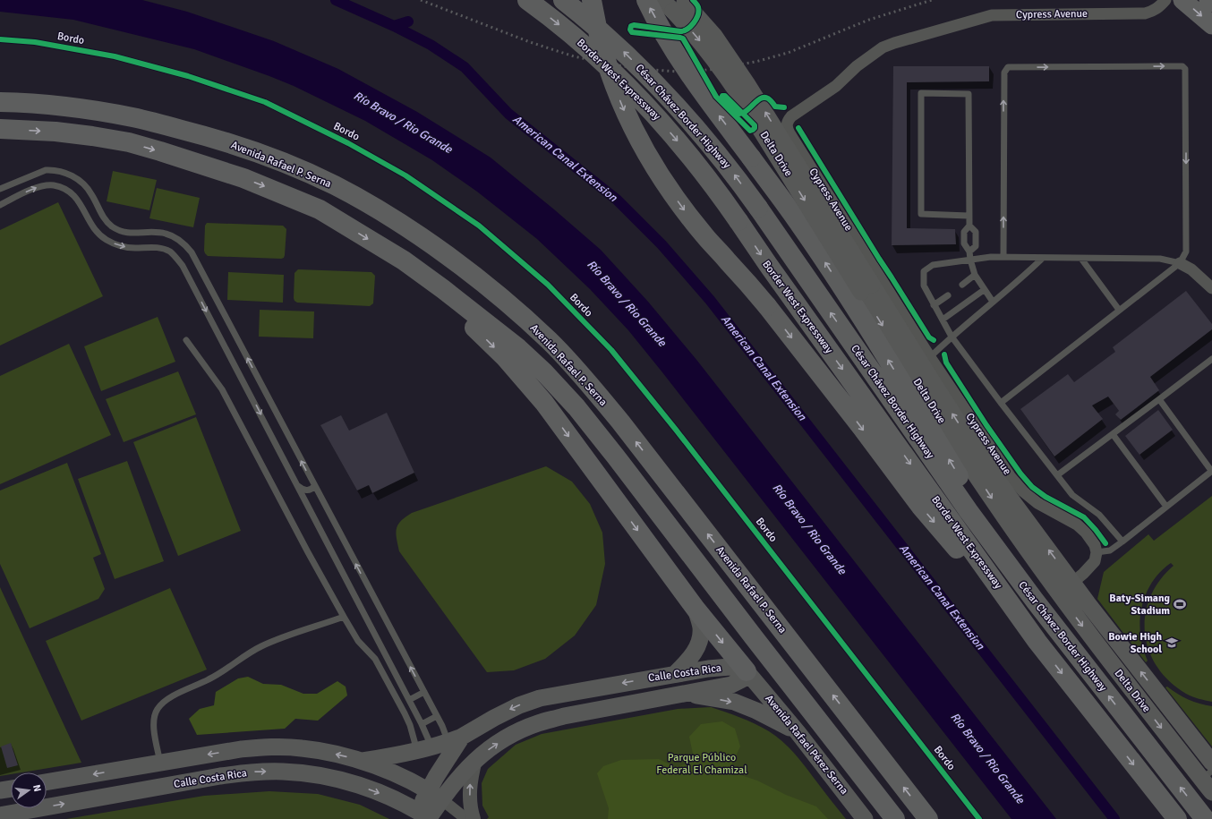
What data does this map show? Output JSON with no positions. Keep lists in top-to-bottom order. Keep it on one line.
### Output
{"streets":{"highway":["Border West Expressway","César Chávez Border Highway","Avenida Rafael P. Serna"],"main road":["Delta Drive","Calle Costa Rica","Avenida Rafael Pérez Serna"],"street":["Cypress Avenue"],"cycle path":["Bordo"]},"crossings":[["Calle Costa Rica","Avenida Rafael Pérez Serna"]],"water":["Río Bravo / Rio Grande","American Canal Extension"],"parks":["Parque Público Federal El Chamizal"],"places":{"sports":["Baty-Simang Stadium"],"school or university":["Bowie High School"]},"north":"right"}
